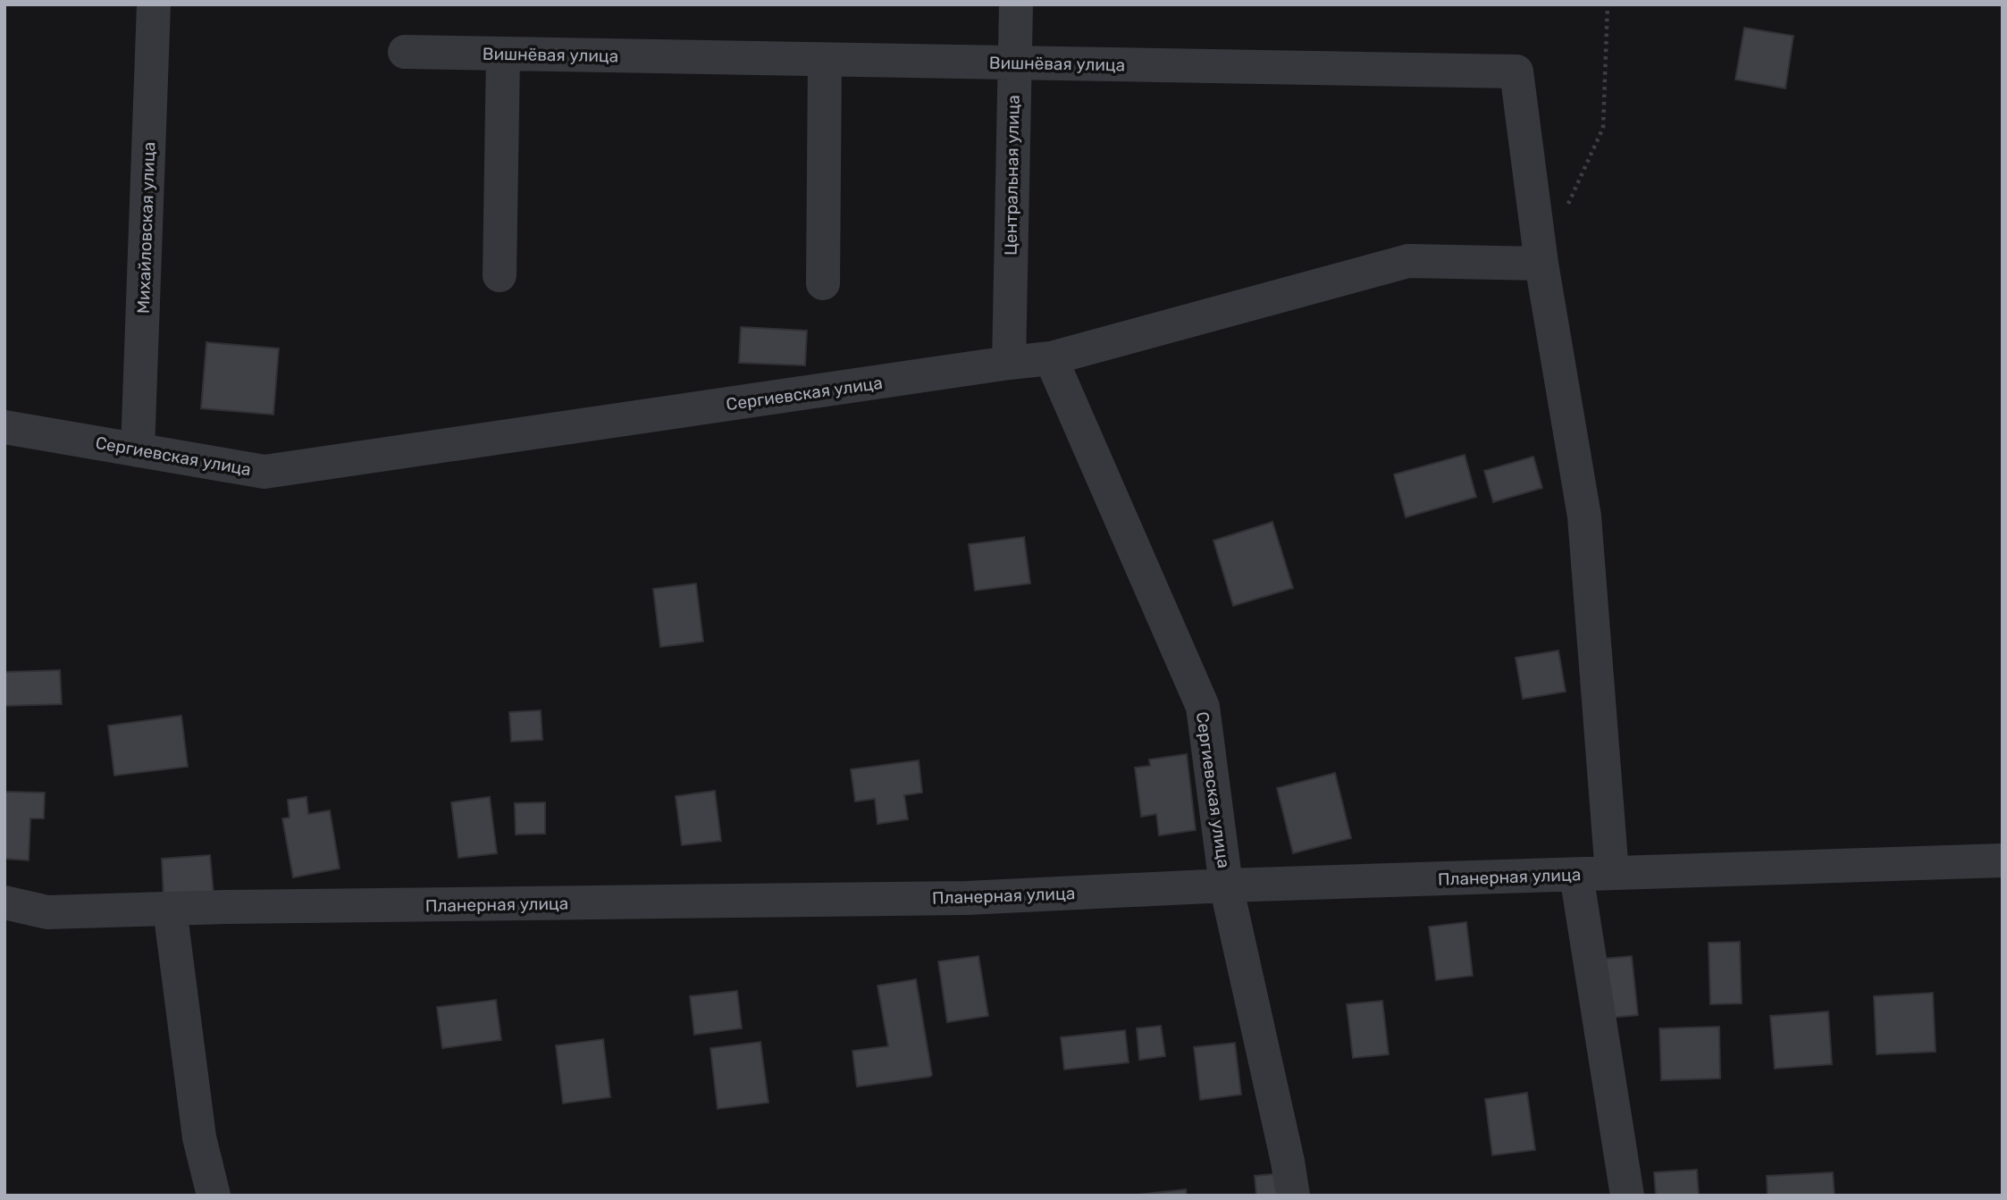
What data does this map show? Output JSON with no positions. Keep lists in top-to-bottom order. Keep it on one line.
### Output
{"streets":{"street":["Вишнёвая улица","Центральная улица","Михайловская улица","Сергиевская улица","Планерная улица"]},"crossings":[["Вишнёвая улица","Центральная улица"],["Центральная улица","Сергиевская улица"],["Михайловская улица","Сергиевская улица"],["Сергиевская улица","Планерная улица"]]}
